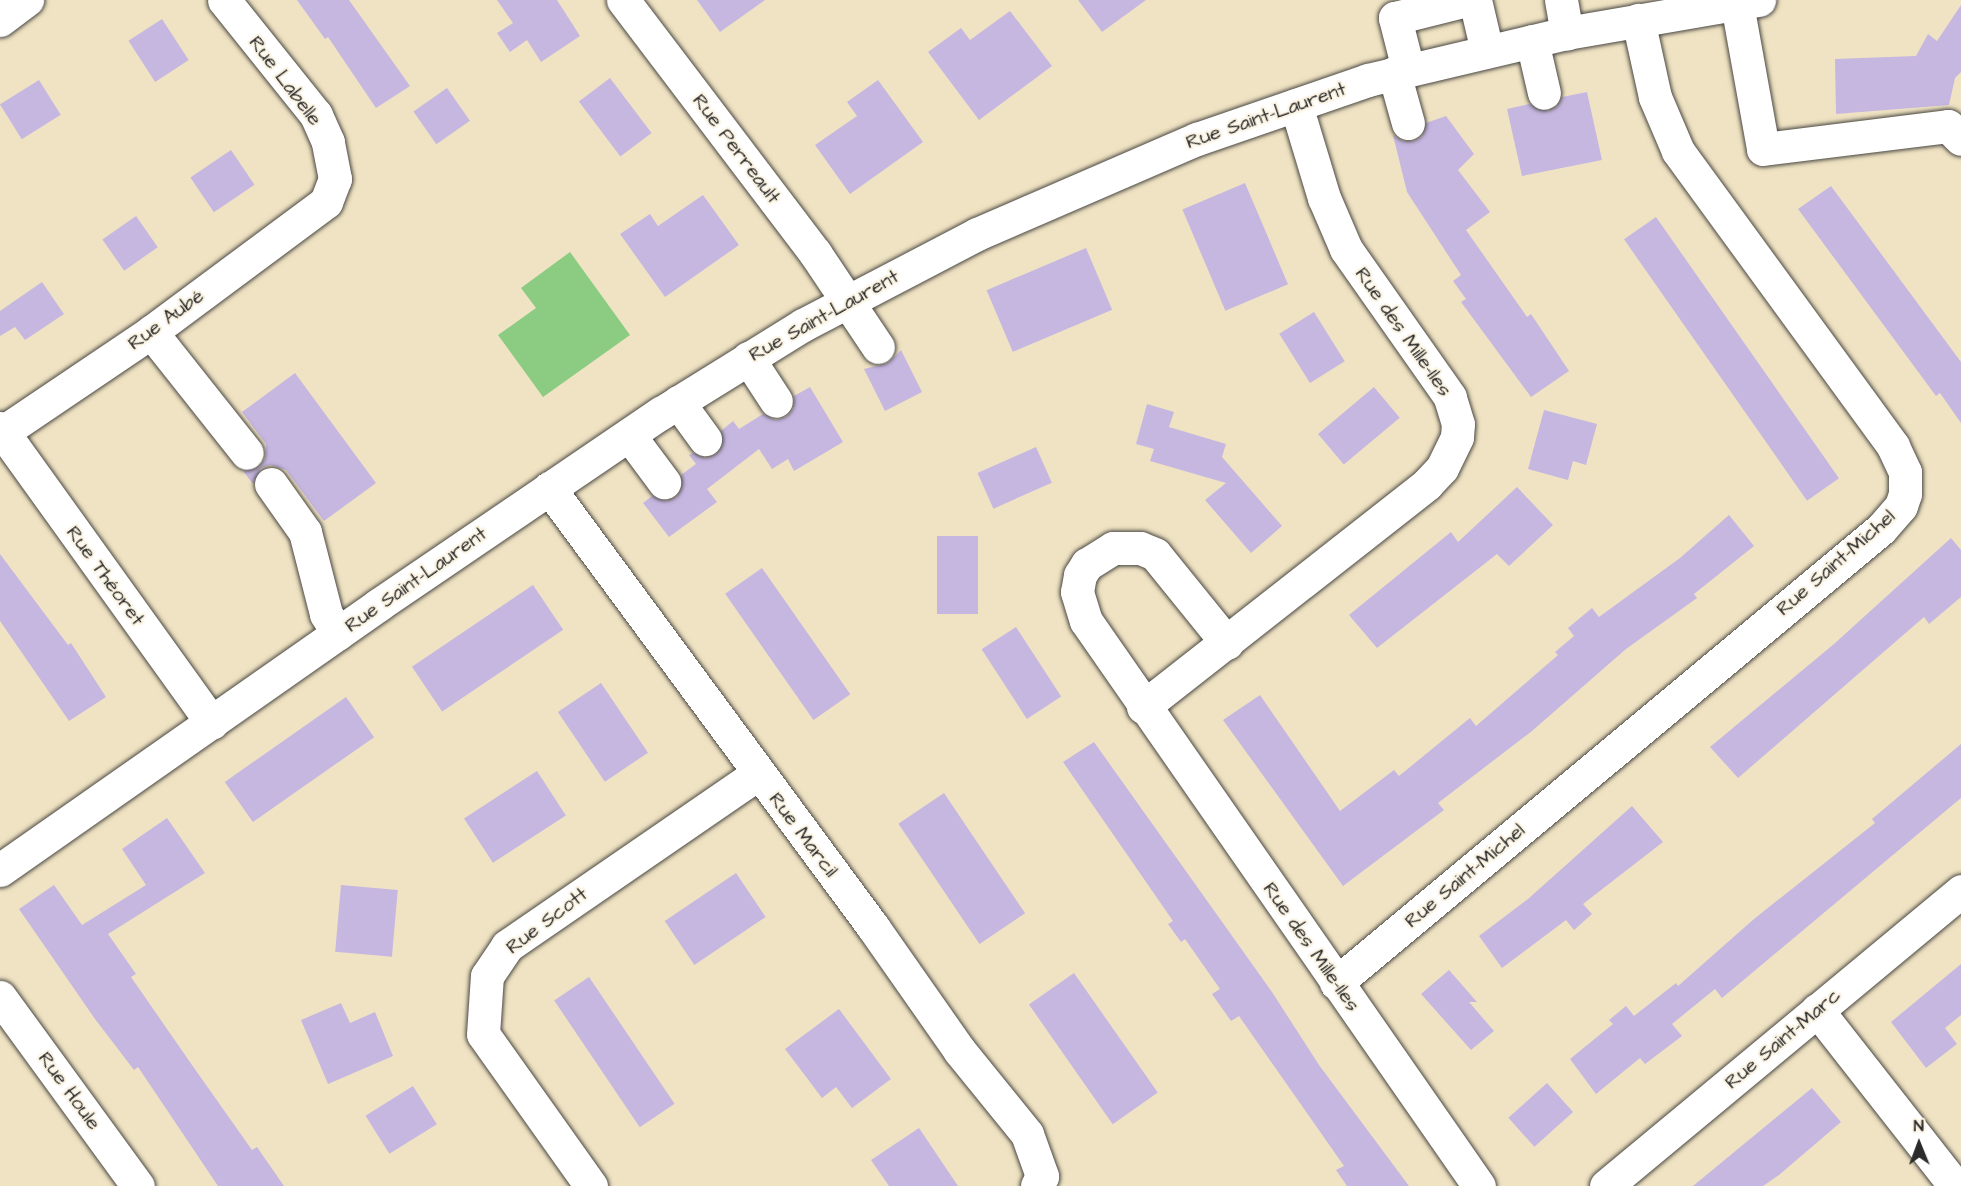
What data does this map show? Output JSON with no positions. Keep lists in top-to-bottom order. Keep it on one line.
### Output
{"streets":{"street":["Rue Labelle","Rue Saint-Laurent","Rue Perreault","Rue Aubé","Rue des Mille-Iles","Rue Saint-Michel","Rue Théoret","Rue Marcil","Rue Scott","Rue Saint-Marc","Rue Houle"]},"crossings":[["Rue Labelle","Rue Aubé"],["Rue Saint-Laurent","Rue Perreault"],["Rue Saint-Laurent","Rue des Mille-Iles"],["Rue Saint-Laurent","Rue Saint-Michel"],["Rue Saint-Laurent","Rue Théoret"],["Rue Saint-Laurent","Rue Marcil"],["Rue Aubé","Rue Théoret"],["Rue des Mille-Iles","Rue Saint-Michel"],["Rue Marcil","Rue Scott"]],"north":"top"}
